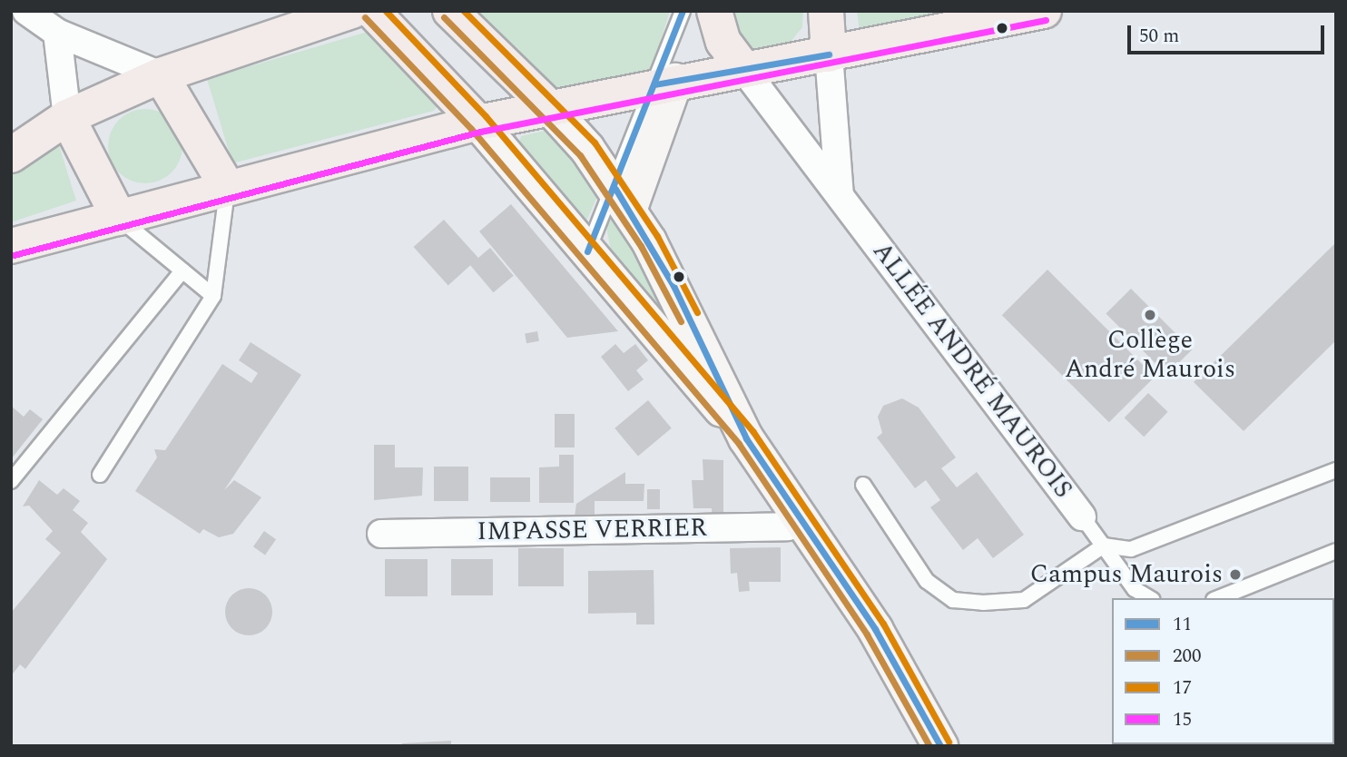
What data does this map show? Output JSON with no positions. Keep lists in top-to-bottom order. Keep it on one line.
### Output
{"streets":{"main road":["ALLÉE ANDRÉ MAUROIS"],"street":["IMPASSE VERRIER"]},"places":["Collège André Maurois","Campus Maurois"],"lines":["transit line 11","transit line 17","transit line 200","transit line 15"],"legend":["11","200","17","15"],"scale_bar":"50 m"}
